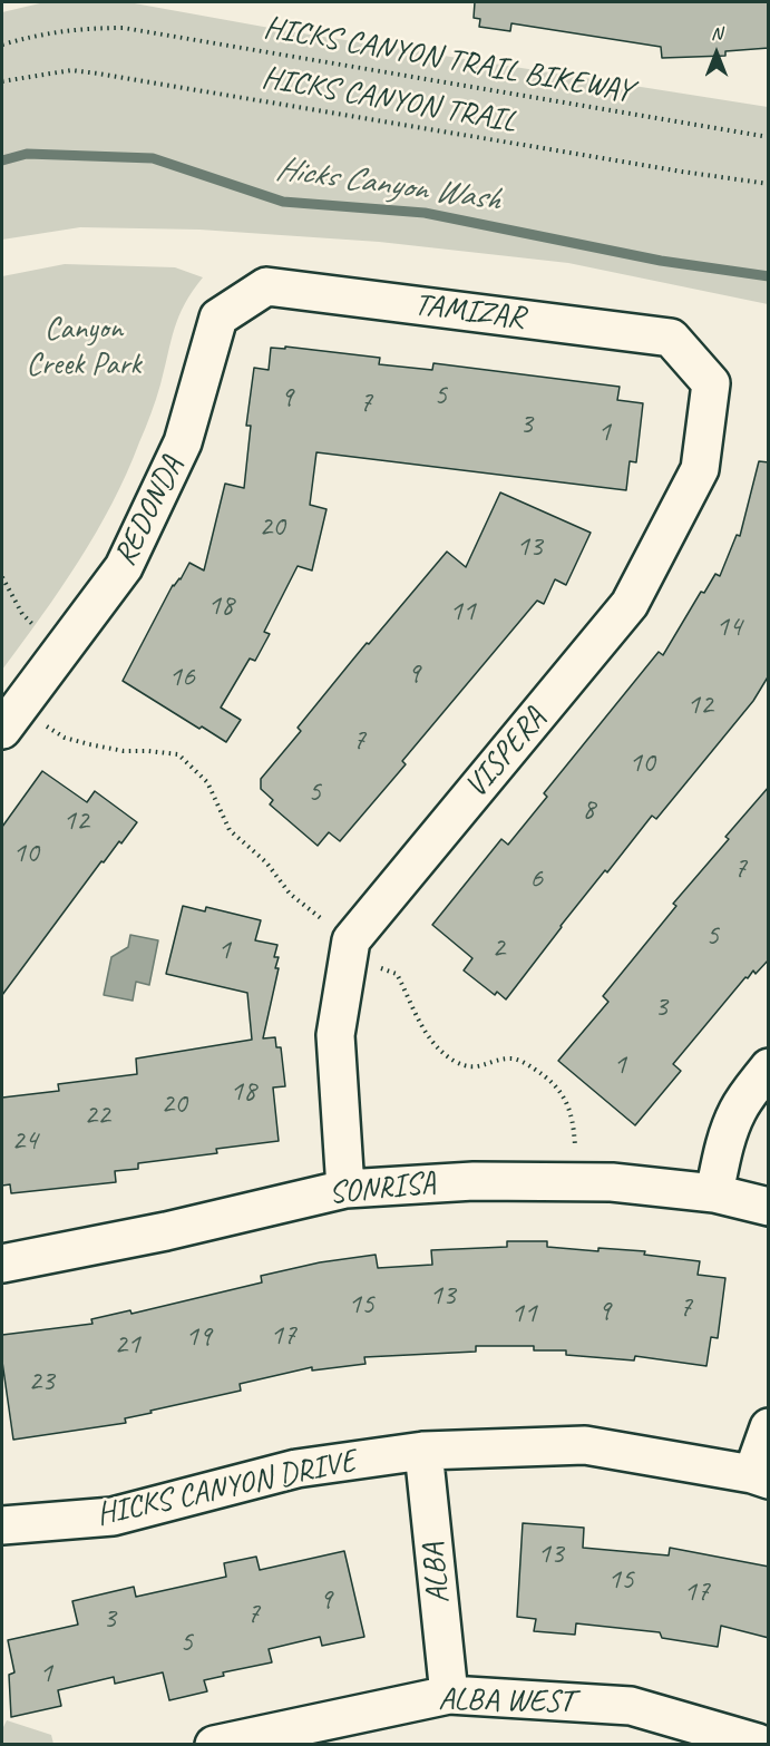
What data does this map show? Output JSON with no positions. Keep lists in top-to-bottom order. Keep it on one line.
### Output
{"streets":{"street":["TAMIZAR","REDONDA","VISPERA","SONRISA","HICKS CANYON DRIVE","ALBA","ALBA WEST"],"path":["HICKS CANYON TRAIL BIKEWAY","HICKS CANYON TRAIL"]},"crossings":[["TAMIZAR","REDONDA"],["TAMIZAR","VISPERA"],["VISPERA","SONRISA"],["HICKS CANYON DRIVE","ALBA"],["ALBA","ALBA WEST"]],"water":["Hicks Canyon Wash"],"parks":["Canyon Creek Park"],"house_numbers":["5","9","7","3","1","20","13","18","11","14","9","16","12","7","10","5","8","12","10","7","6","5","2","1","3","1","18","20","22","24","13","15","7","9","11","17","19","21","23","13","15","17","9","7","3","5","1"],"north":"top"}
